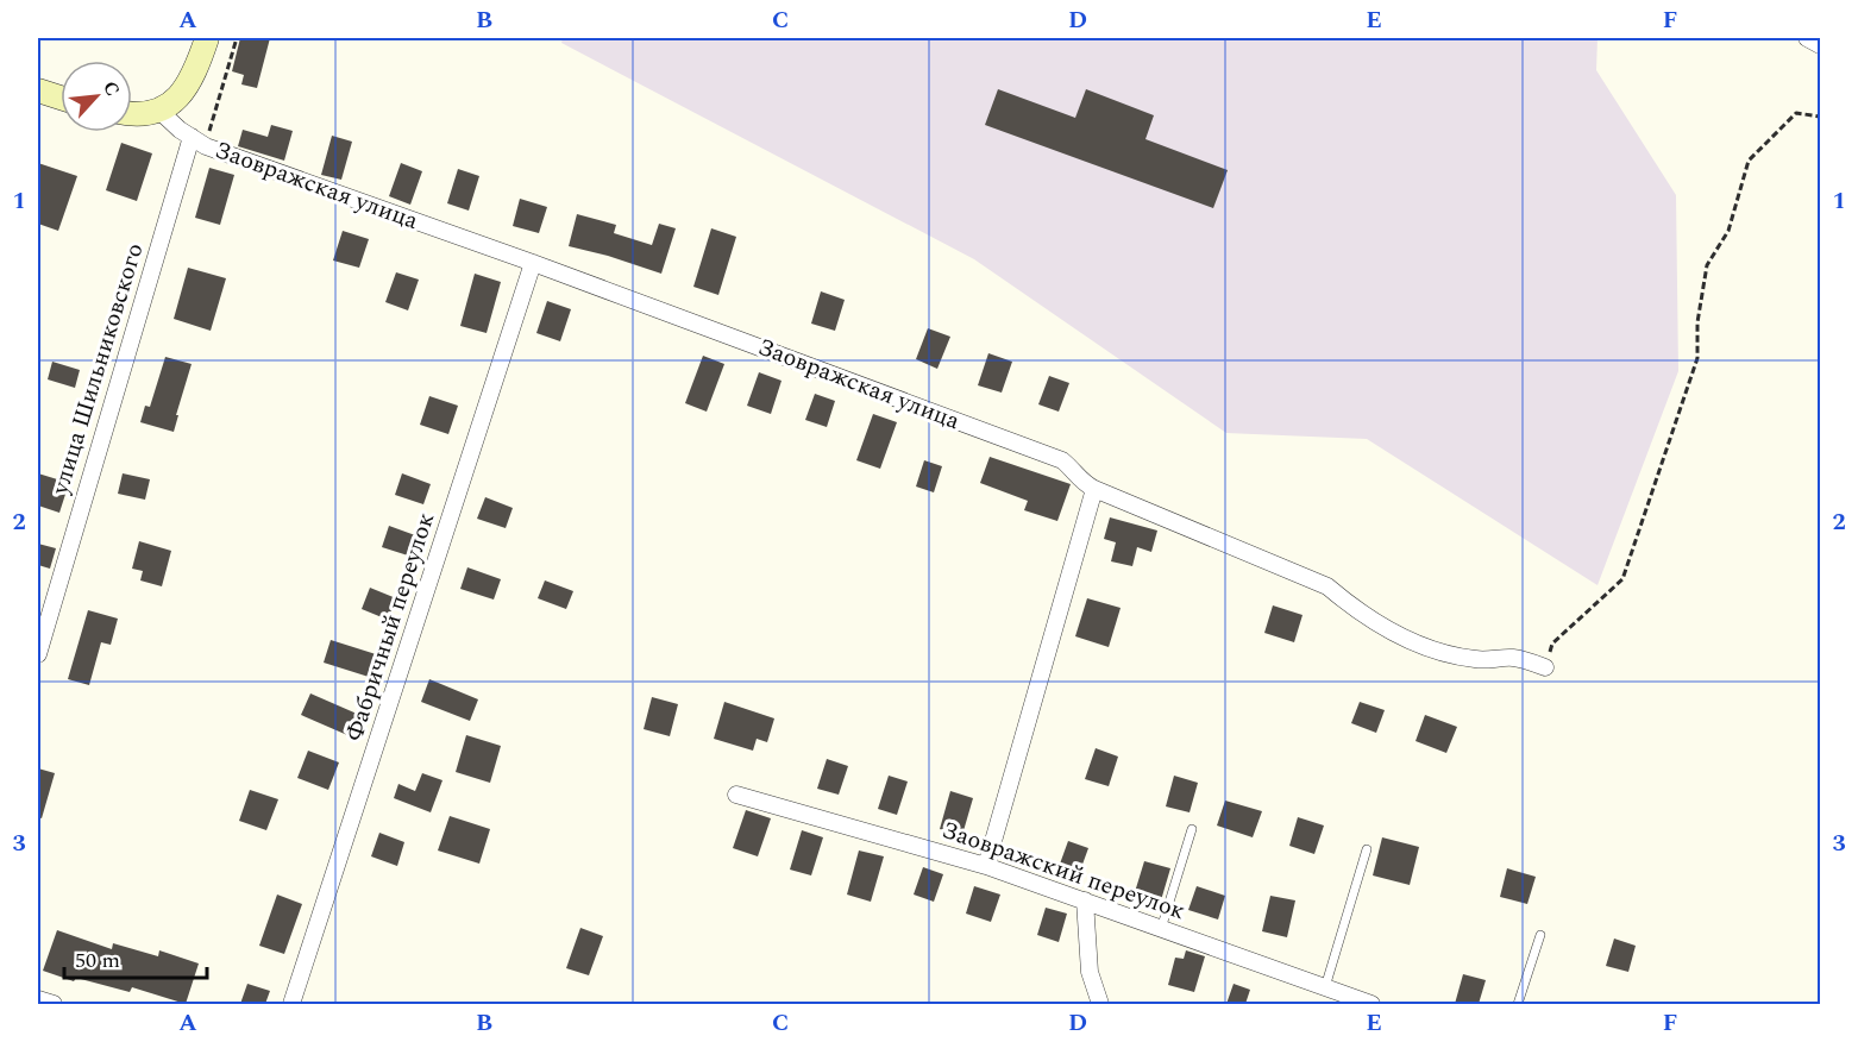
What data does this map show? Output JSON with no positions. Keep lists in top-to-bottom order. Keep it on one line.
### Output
{"streets":{"street":["Заовражская улица","улица Шильниковского","Фабричный переулок","Заовражский переулок"]},"crossings":[["Заовражская улица","улица Шильниковского"],["Заовражская улица","Фабричный переулок"]],"scale_bar":"50 m","north":"top right","grid":{"columns":["A","B","C","D","E","F"],"rows":["1","2","3"]}}
